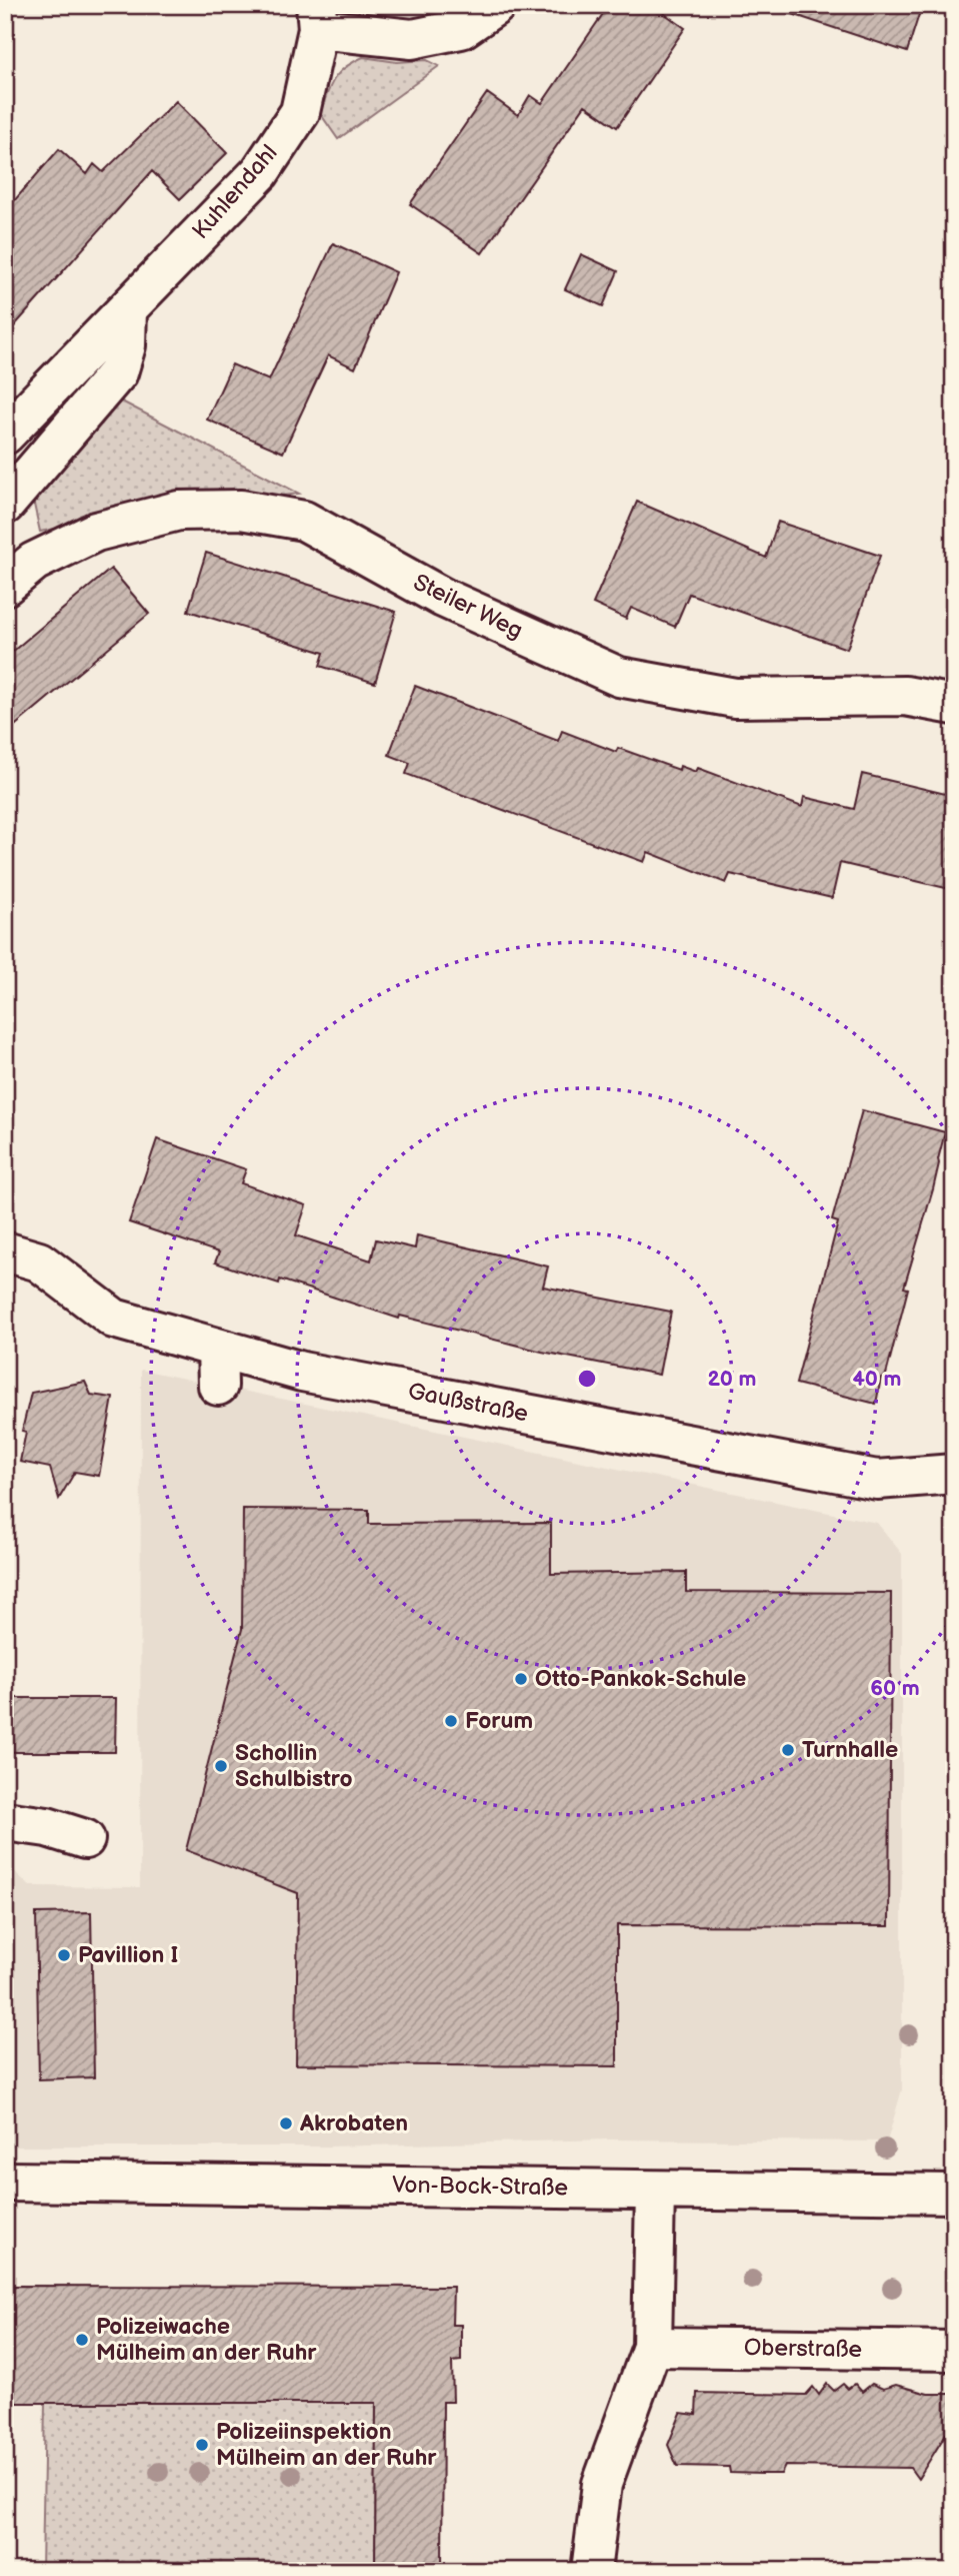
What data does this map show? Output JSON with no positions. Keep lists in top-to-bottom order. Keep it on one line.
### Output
{"streets":{"street":["Kuhlendahl","Steiler Weg","Gaußstraße","Von-Bock-Straße","Oberstraße"]},"places":["Otto-Pankok-Schule","Forum","Turnhalle","Schollin Schulbistro","Pavillion I","Akrobaten","Polizeiwache Mülheim an der Ruhr","Polizeiinspektion Mülheim an der Ruhr"],"rings":["20 m","40 m","60 m"]}
